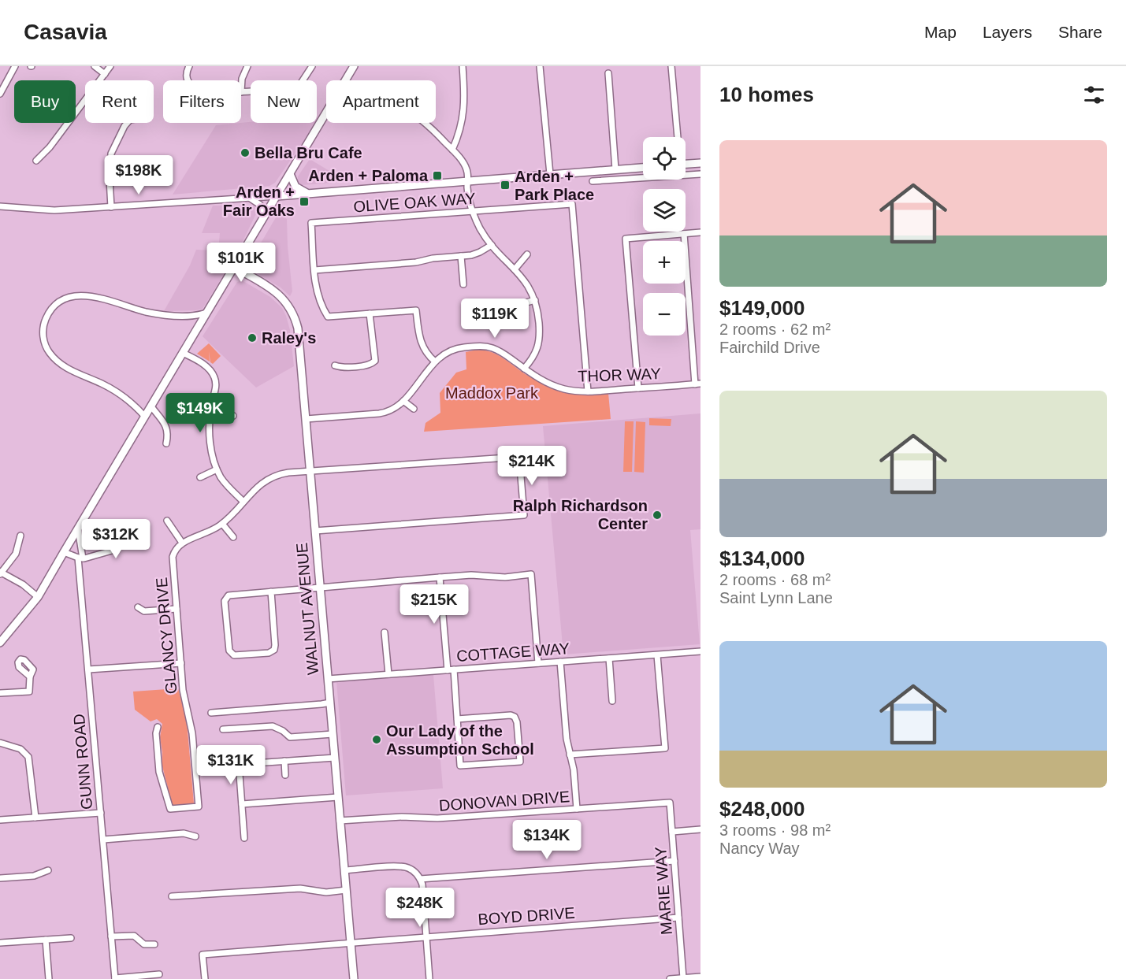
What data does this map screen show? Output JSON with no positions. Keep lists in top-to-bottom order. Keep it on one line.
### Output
{"streets":{"main road":["WALNUT AVENUE"],"street":["OLIVE OAK WAY","THOR WAY","GLANCY DRIVE","COTTAGE WAY","GUNN ROAD","DONOVAN DRIVE","MARIE WAY","BOYD DRIVE"]},"crossings":[["OLIVE OAK WAY","THOR WAY"],["THOR WAY","WALNUT AVENUE"],["WALNUT AVENUE","COTTAGE WAY"],["WALNUT AVENUE","DONOVAN DRIVE"],["WALNUT AVENUE","BOYD DRIVE"],["DONOVAN DRIVE","MARIE WAY"],["MARIE WAY","BOYD DRIVE"]],"parks":["Maddox Park"],"places":{"other":["Bella Bru Cafe","Raley's","Ralph Richardson Center","Our Lady of the Assumption School"],"transit":["Arden + Paloma","Arden + Park Place","Arden + Fair Oaks"]},"page":{"header":"Casavia","nav":["Map","Layers","Share"],"heading":"10 homes","chip":["Buy","Rent","Filters","New","Apartment"],"list":[{"name":"$149,000","note":"2 rooms · 62 m² · Fairchild Drive"},{"name":"$134,000","note":"2 rooms · 68 m² · Saint Lynn Lane"},{"name":"$248,000","note":"3 rooms · 98 m² · Nancy Way"}],"map_buttons":["+","−"],"price":["$198K","$101K","$119K","$149K","$214K","$312K","$215K","$131K","$134K","$248K"]}}
